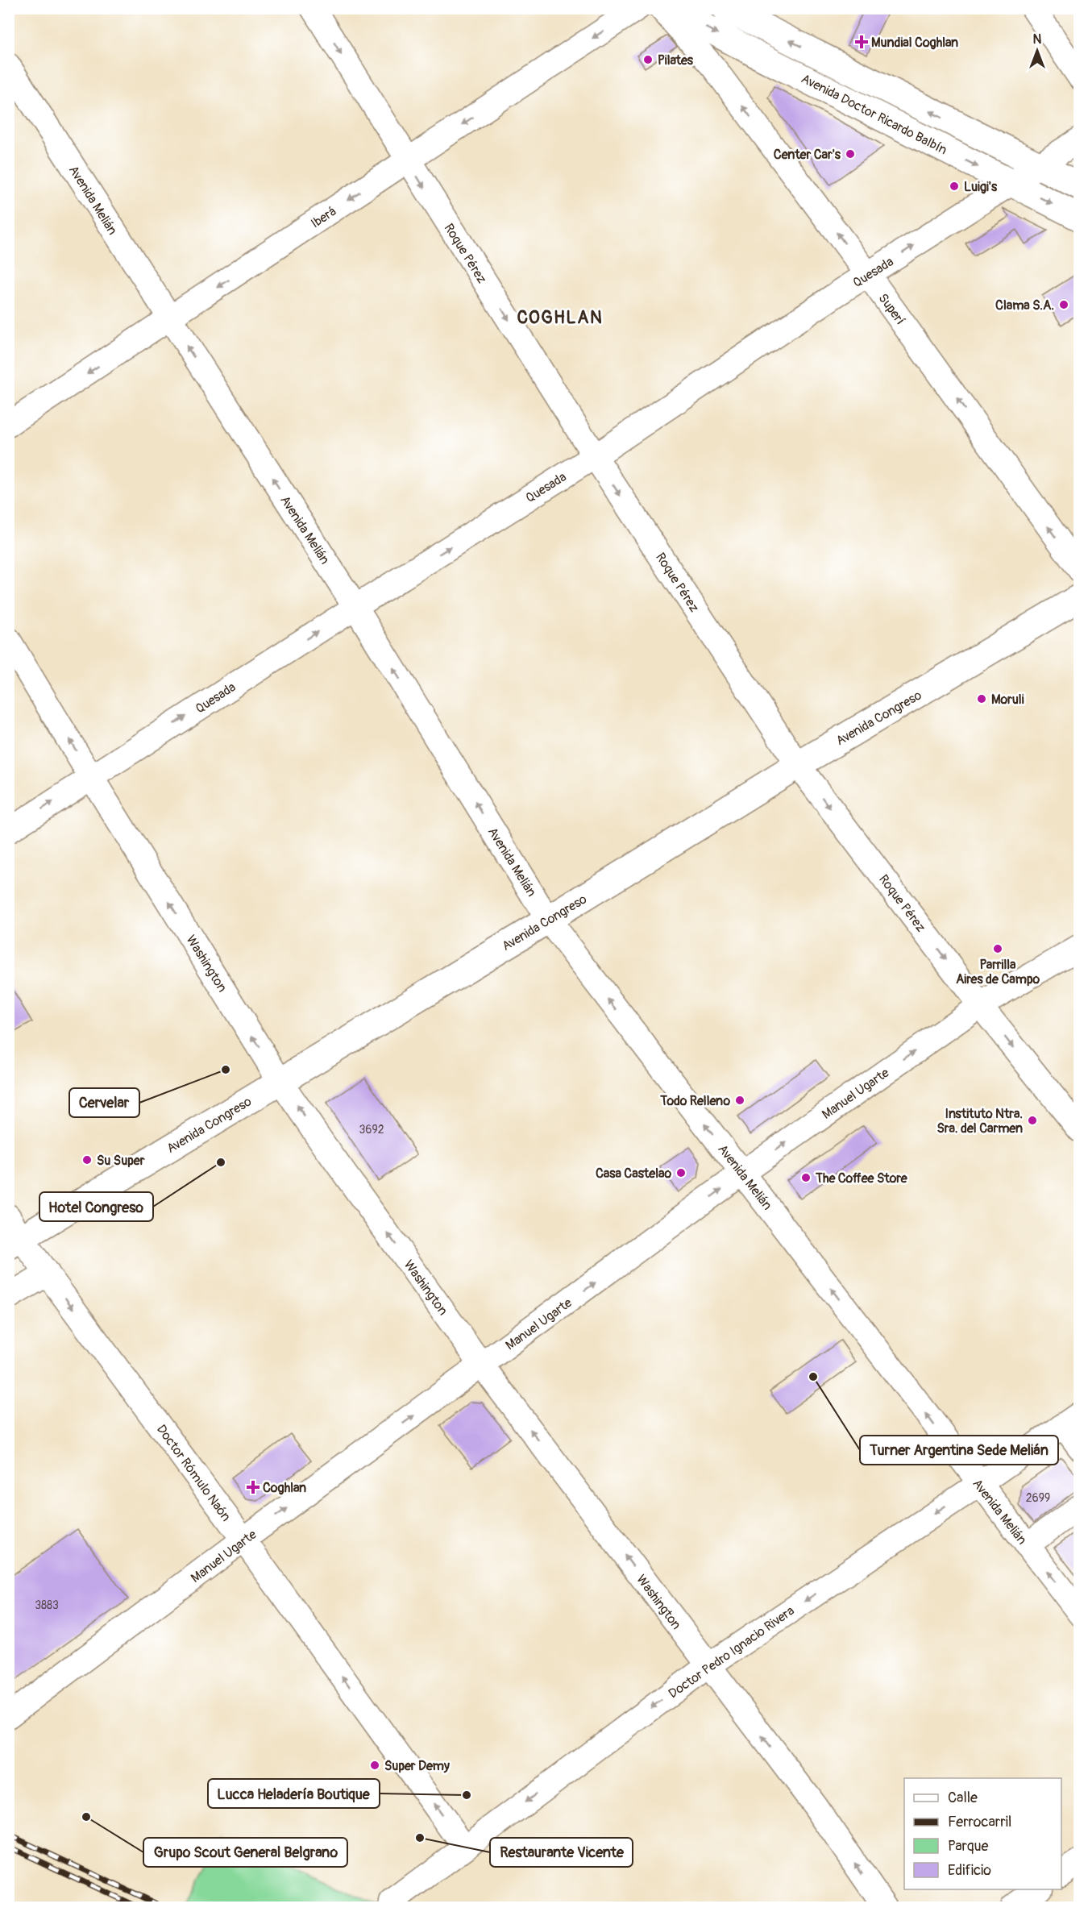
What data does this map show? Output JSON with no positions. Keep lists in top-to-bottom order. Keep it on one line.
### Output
{"streets":{"main road":["Avenida Doctor Ricardo Balbín","Avenida Congreso"],"street":["Avenida Melián","Iberá","Roque Pérez","Quesada","Superí","Washington","Manuel Ugarte","Doctor Rómulo Naón","Doctor Pedro Ignacio Rivera"]},"crossings":[["Avenida Doctor Ricardo Balbín","Quesada"],["Avenida Melián","Iberá"],["Avenida Melián","Quesada"],["Avenida Melián","Avenida Congreso"],["Avenida Melián","Manuel Ugarte"],["Avenida Melián","Doctor Pedro Ignacio Rivera"],["Iberá","Roque Pérez"],["Roque Pérez","Quesada"],["Roque Pérez","Avenida Congreso"],["Roque Pérez","Manuel Ugarte"],["Quesada","Superí"],["Quesada","Washington"],["Avenida Congreso","Washington"],["Avenida Congreso","Doctor Rómulo Naón"],["Washington","Manuel Ugarte"],["Washington","Doctor Pedro Ignacio Rivera"],["Manuel Ugarte","Doctor Rómulo Naón"],["Doctor Rómulo Naón","Doctor Pedro Ignacio Rivera"]],"one_way":["Avenida Melián","Iberá","Roque Pérez","Quesada","Superí","Washington","Manuel Ugarte","Doctor Pedro Ignacio Rivera"],"districts":["COGHLAN"],"places":{"health":["Mundial Coghlan","Coghlan"],"other":["Pilates","Center Car's","Luigi's","Clama S.A.","Moruli","Parrilla Aires de Campo","Cervelar","Todo Relleno","Instituto Ntra. Sra. del Carmen","Su Super","Hotel Congreso","Casa Castelao","The Coffee Store","Turner Argentina Sede Melián","Super Demy","Lucca Heladería Boutique","Grupo Scout General Belgrano","Restaurante Vicente"]},"house_numbers":["3692","2699","3883"],"legend":["Calle","Ferrocarril","Parque","Edificio"],"north":"top"}
